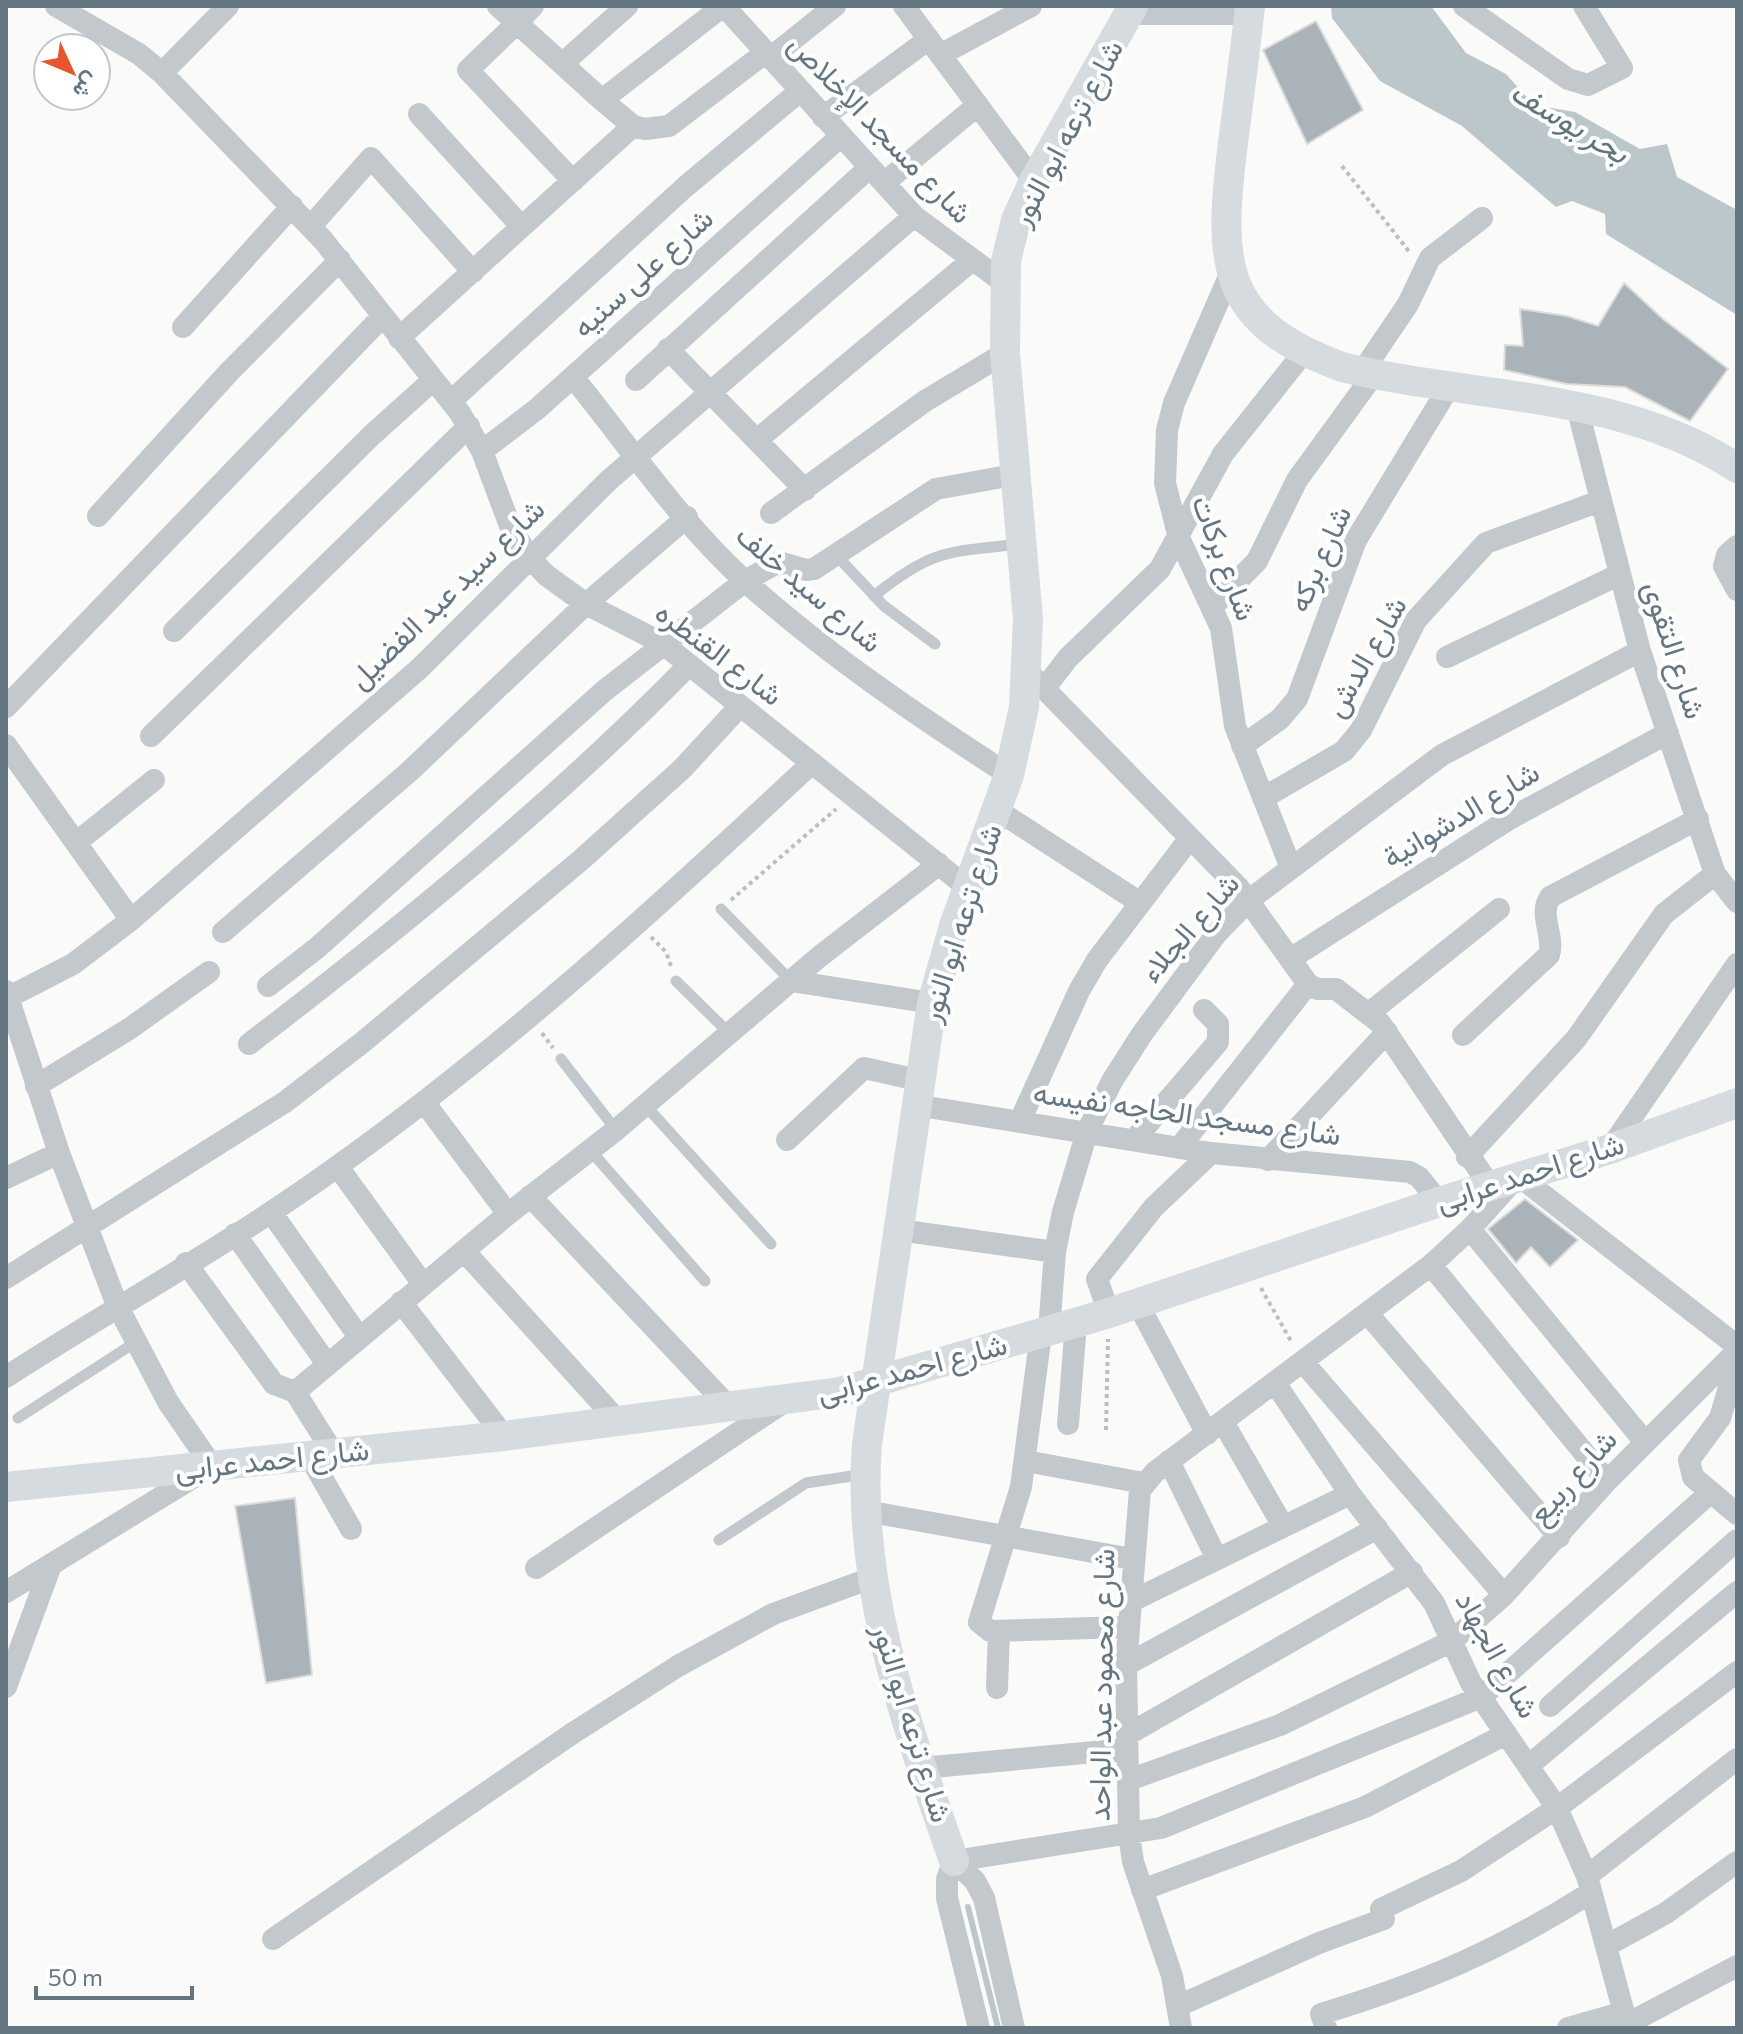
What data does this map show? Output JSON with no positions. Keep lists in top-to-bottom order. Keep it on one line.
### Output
{"streets":{"street":["شارع مسجد الإخلاص","شارع ترعه ابو النور","شارع على سنيه","شارع بركات","شارع بركه","شارع سيد خلف","شارع سيد عبد الفضيل","شارع التقوى","شارع القنطره","شارع الدش","شارع الدشوانية","شارع الجلاء","شارع مسجد الحاجه نفيسه","شارع احمد عرابى","شارع ربيع","شارع الجهاد","شارع محمود عبد الواحد"]},"crossings":[["شارع مسجد الإخلاص","شارع ترعه ابو النور"],["شارع مسجد الإخلاص","شارع على سنيه"],["شارع مسجد الإخلاص","شارع سيد عبد الفضيل"],["شارع ترعه ابو النور","شارع سيد خلف"],["شارع ترعه ابو النور","شارع القنطره"],["شارع ترعه ابو النور","شارع مسجد الحاجه نفيسه"],["شارع ترعه ابو النور","شارع احمد عرابى"],["شارع على سنيه","شارع سيد خلف"],["شارع على سنيه","شارع القنطره"],["شارع بركات","شارع بركه"],["شارع بركات","شارع الدش"],["شارع بركات","شارع الجلاء"],["شارع سيد خلف","شارع سيد عبد الفضيل"],["شارع سيد عبد الفضيل","شارع القنطره"],["شارع التقوى","شارع الدش"],["شارع التقوى","شارع الدشوانية"],["شارع التقوى","شارع الجلاء"],["شارع الجلاء","شارع مسجد الحاجه نفيسه"],["شارع الجلاء","شارع احمد عرابى"],["شارع مسجد الحاجه نفيسه","شارع احمد عرابى"],["شارع ربيع","شارع الجهاد"],["شارع ربيع","شارع محمود عبد الواحد"]],"water":["بحر يوسف"],"scale_bar":"50 m","north":"bottom right"}
